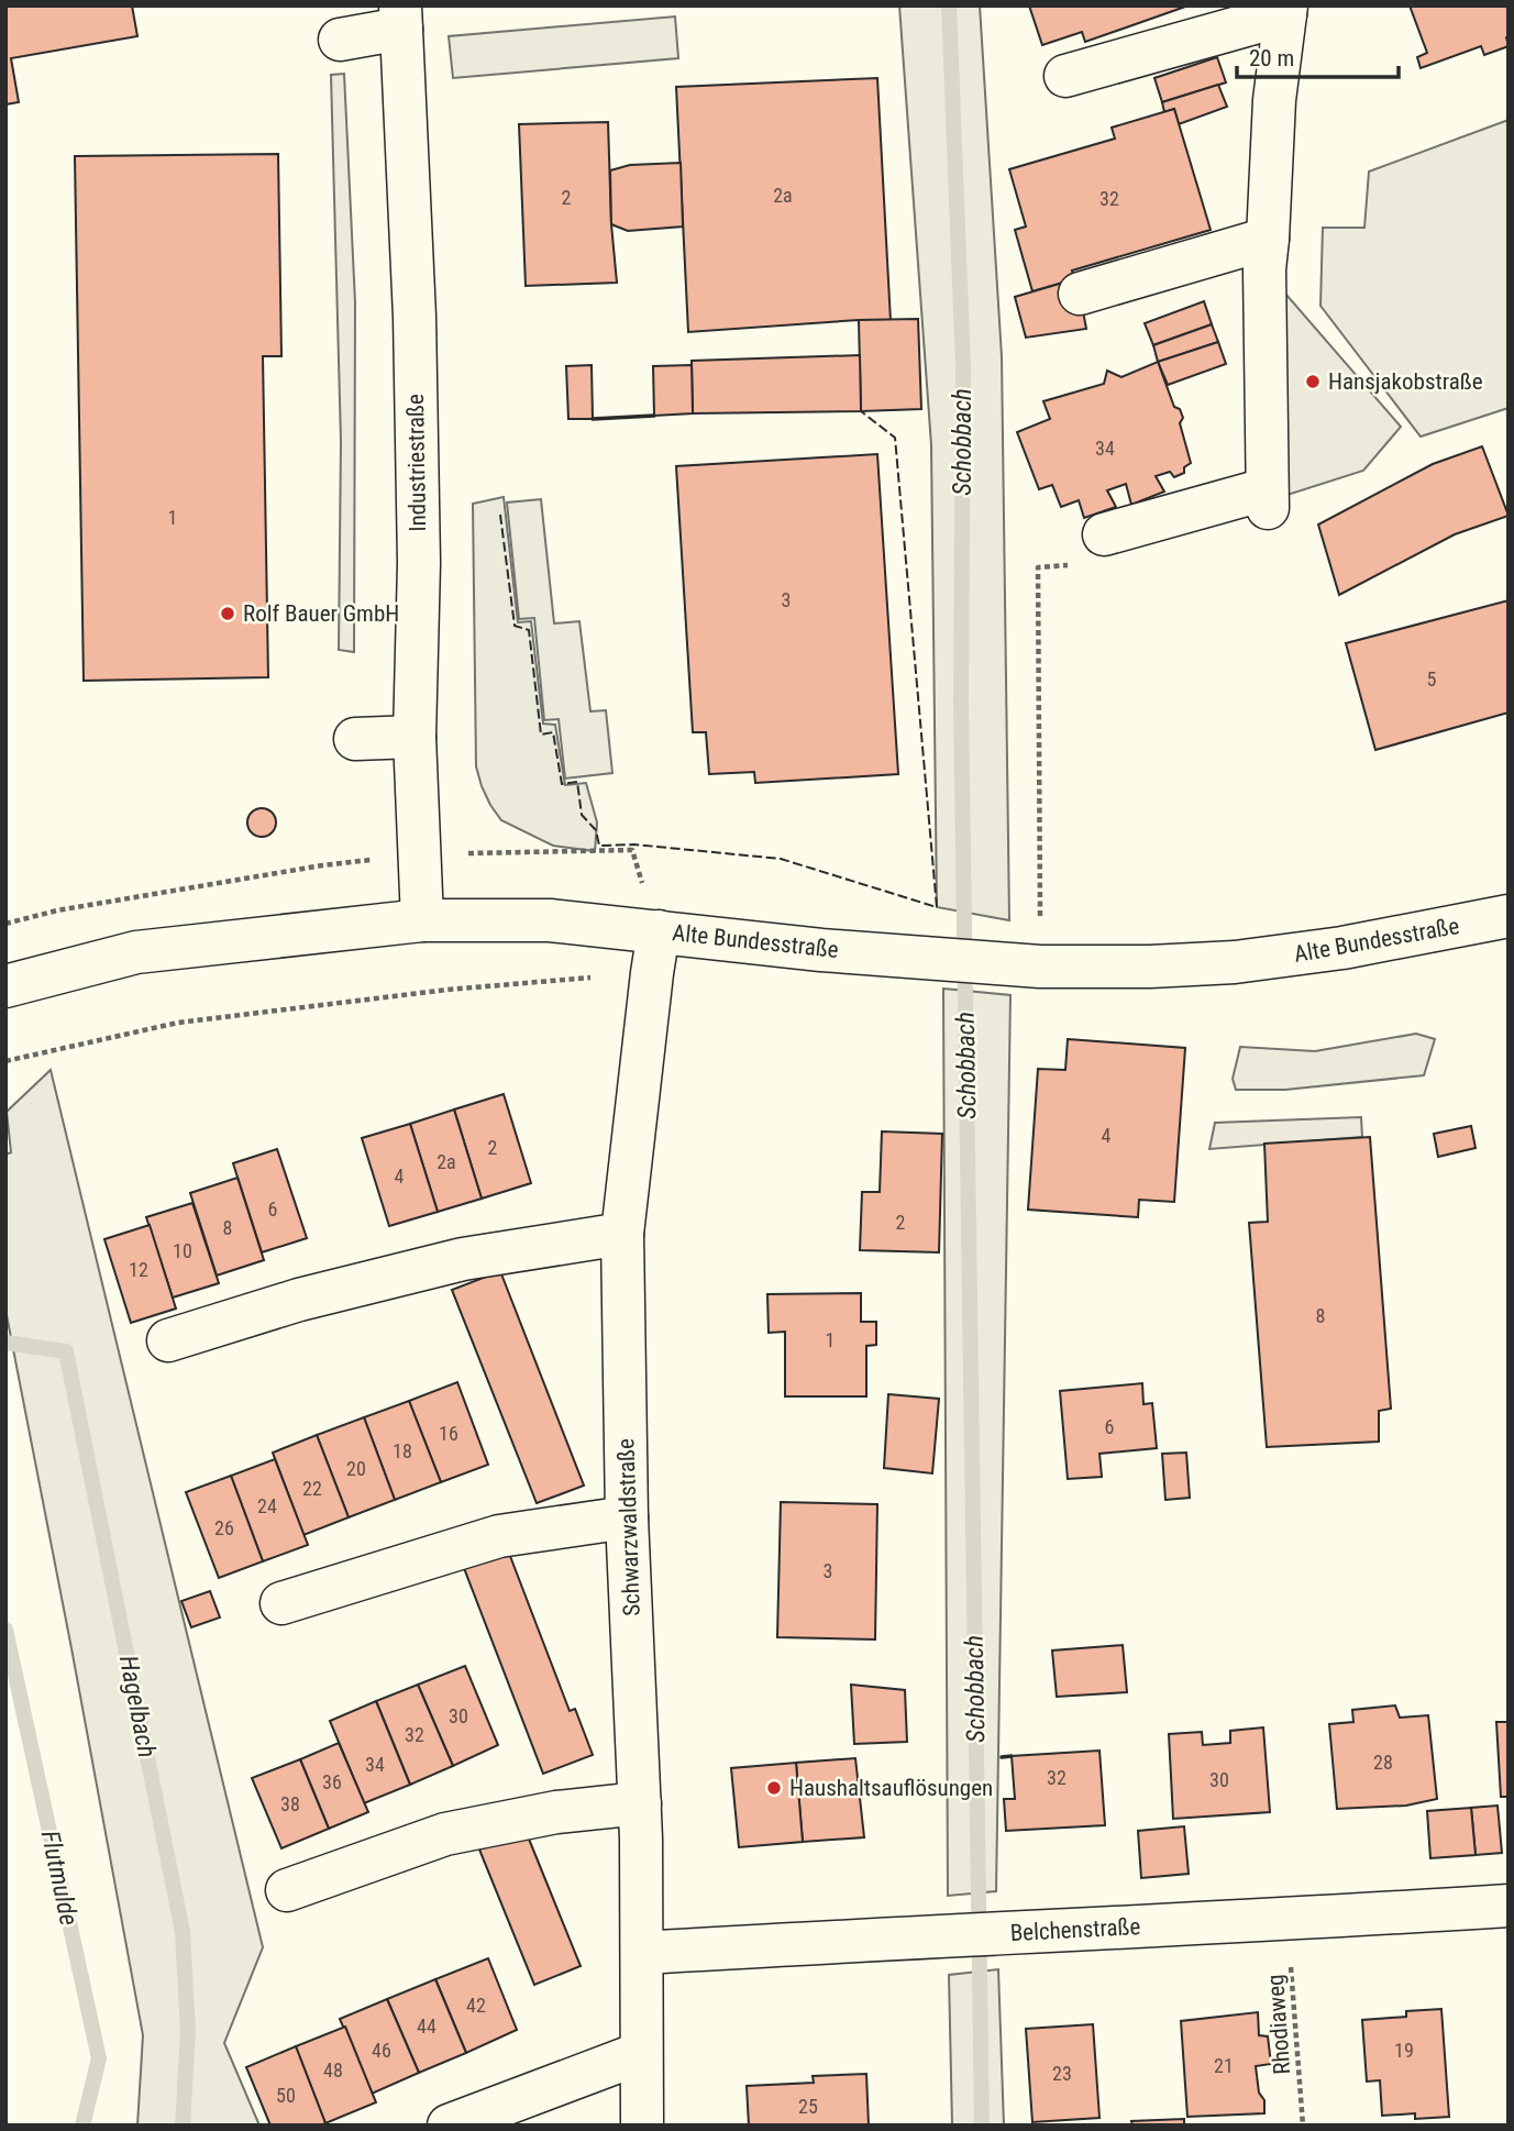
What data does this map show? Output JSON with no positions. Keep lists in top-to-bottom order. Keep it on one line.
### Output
{"streets":{"street":["Industriestraße","Alte Bundesstraße","Schwarzwaldstraße","Belchenstraße"],"path":["Rhodiaweg"]},"crossings":[["Industriestraße","Alte Bundesstraße"],["Alte Bundesstraße","Schwarzwaldstraße"],["Schwarzwaldstraße","Belchenstraße"],["Belchenstraße","Rhodiaweg"]],"water":["Schobbach","Hagelbach","Flutmulde"],"places":["Hansjakobstraße","Rolf Bauer GmbH","Haushaltsauflösungen"],"house_numbers":["2a","2","32","34","1","3","5","4","2","2a","4","6","2","8","10","12","8","1","6","16","18","20","22","24","26","3","30","32","28","34","32","30","36","38","42","44","46","19","21","48","23","50","25"],"scale_bar":"20 m"}
